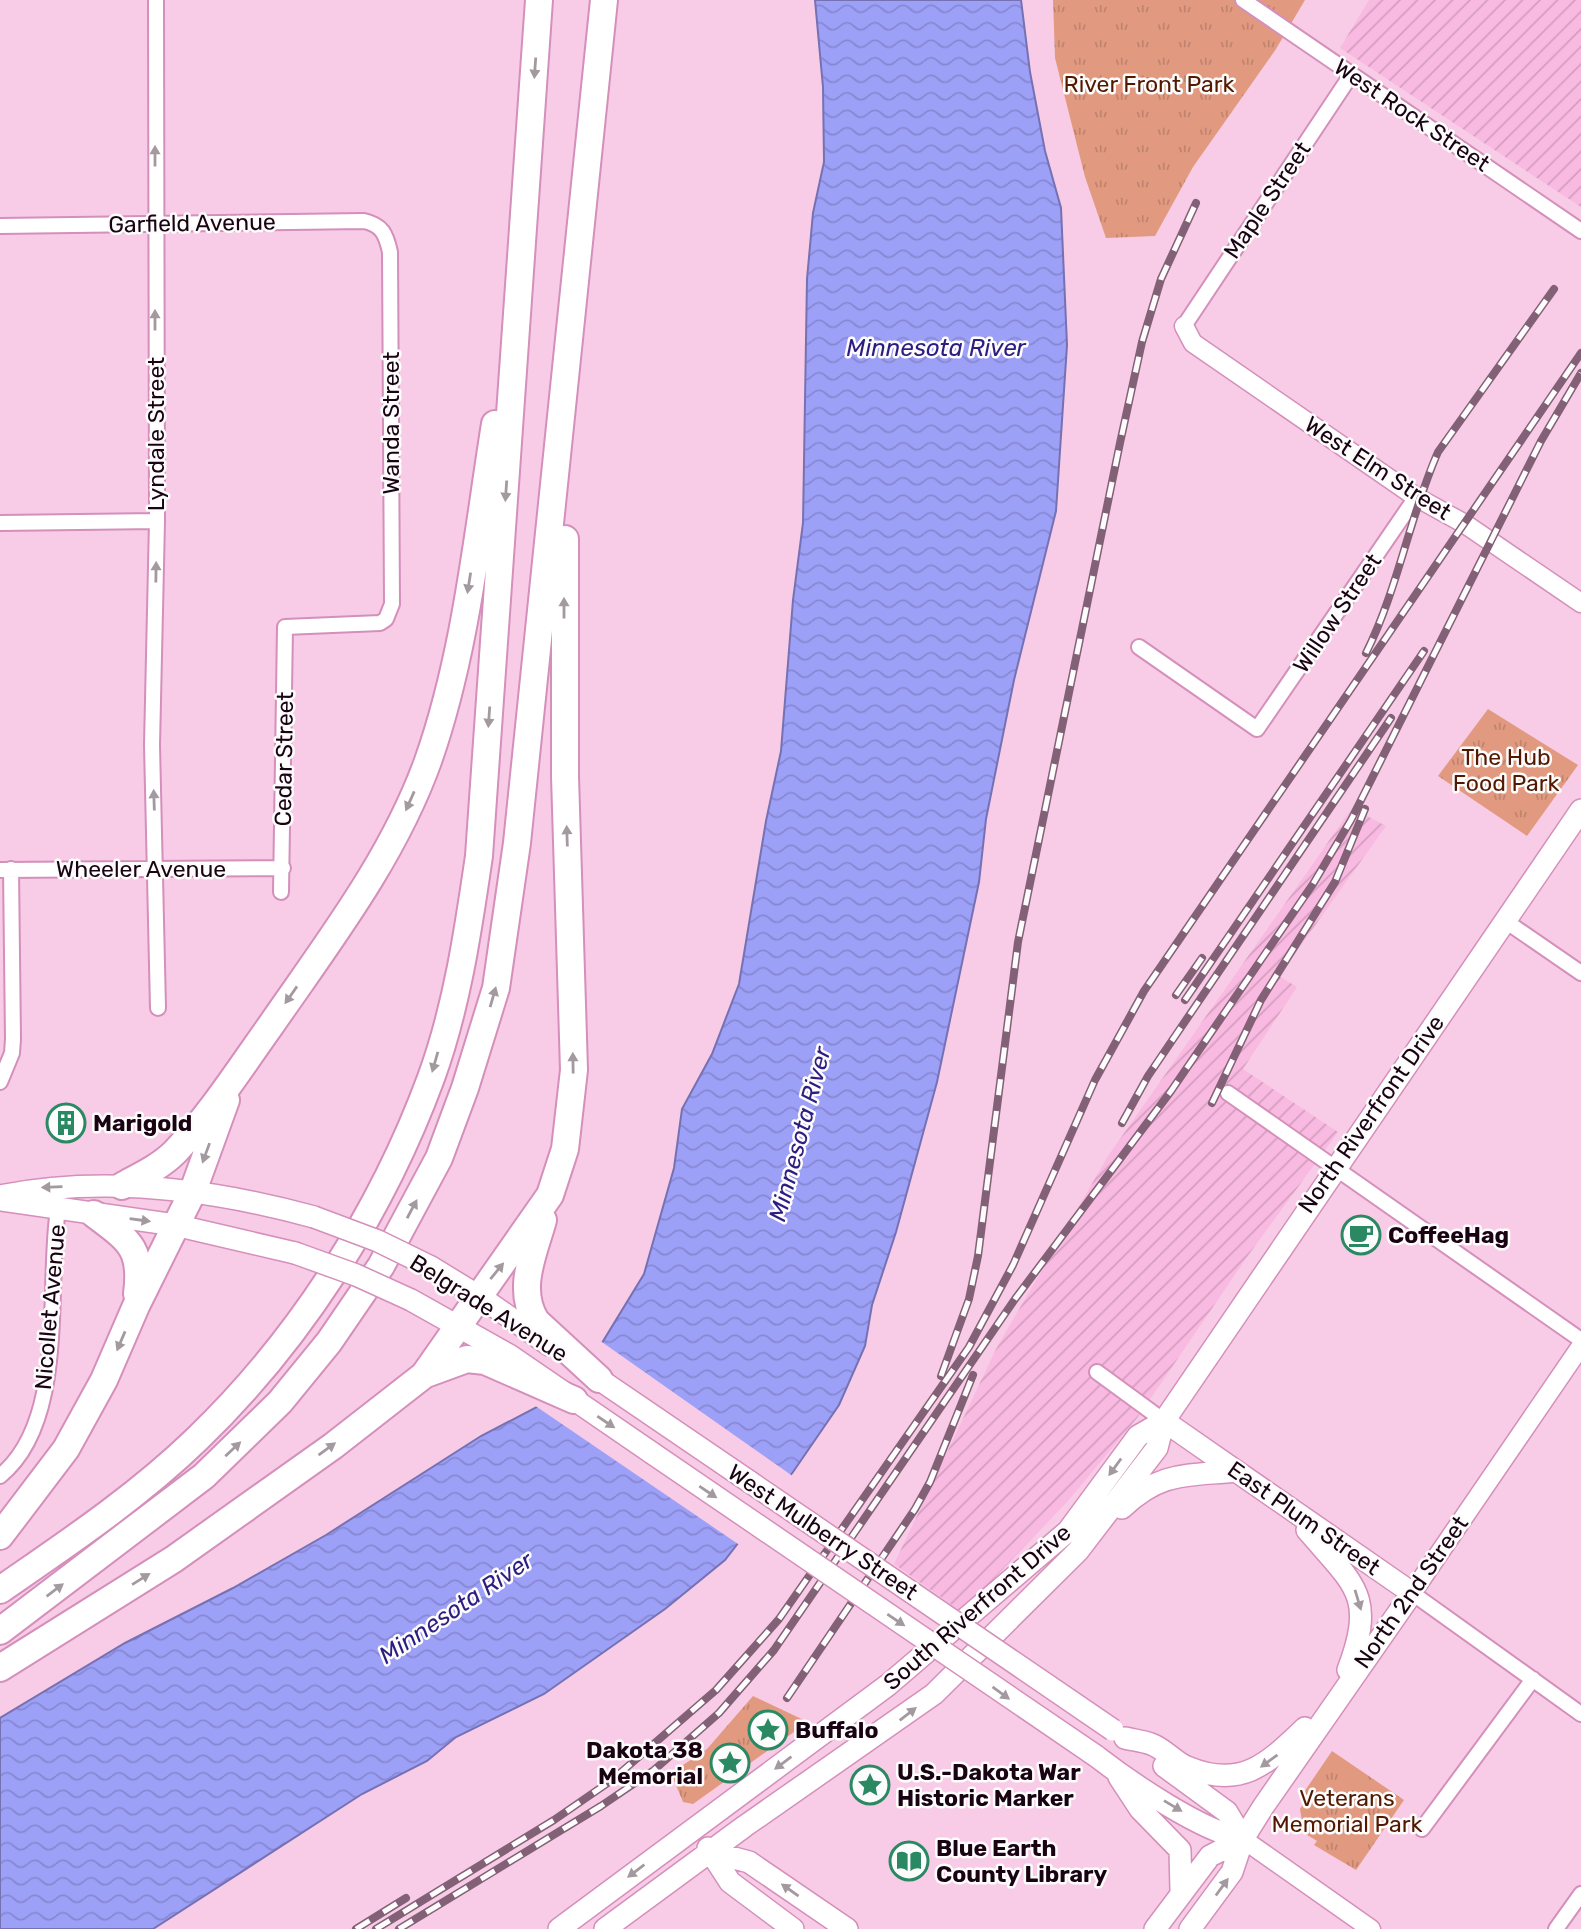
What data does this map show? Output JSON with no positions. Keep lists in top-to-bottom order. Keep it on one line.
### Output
{"streets":{"main road":["North Riverfront Drive","Belgrade Avenue","East Plum Street","West Mulberry Street","North 2nd Street","South Riverfront Drive"],"street":["West Rock Street","Maple Street","Garfield Avenue","Wanda Street","Lyndale Street","West Elm Street","Willow Street","Cedar Street","Wheeler Avenue","Nicollet Avenue"]},"crossings":[["West Rock Street","Maple Street"],["Maple Street","West Elm Street"],["Garfield Avenue","Wanda Street"],["Garfield Avenue","Lyndale Street"],["Wanda Street","Cedar Street"],["Lyndale Street","Wheeler Avenue"],["West Elm Street","Willow Street"],["Cedar Street","Wheeler Avenue"],["North Riverfront Drive","East Plum Street"],["North Riverfront Drive","South Riverfront Drive"],["Nicollet Avenue","Belgrade Avenue"],["East Plum Street","North 2nd Street"],["East Plum Street","South Riverfront Drive"],["West Mulberry Street","North 2nd Street"]],"one_way":["Lyndale Street"],"water":["Minnesota River"],"parks":["River Front Park","The Hub Food Park","Veterans Memorial Park"],"places":{"building":["Marigold"],"cafe":["CoffeeHag"],"place":["Buffalo","Dakota 38 Memorial","U.S.-Dakota War Historic Marker"],"library":["Blue Earth County Library"]}}
